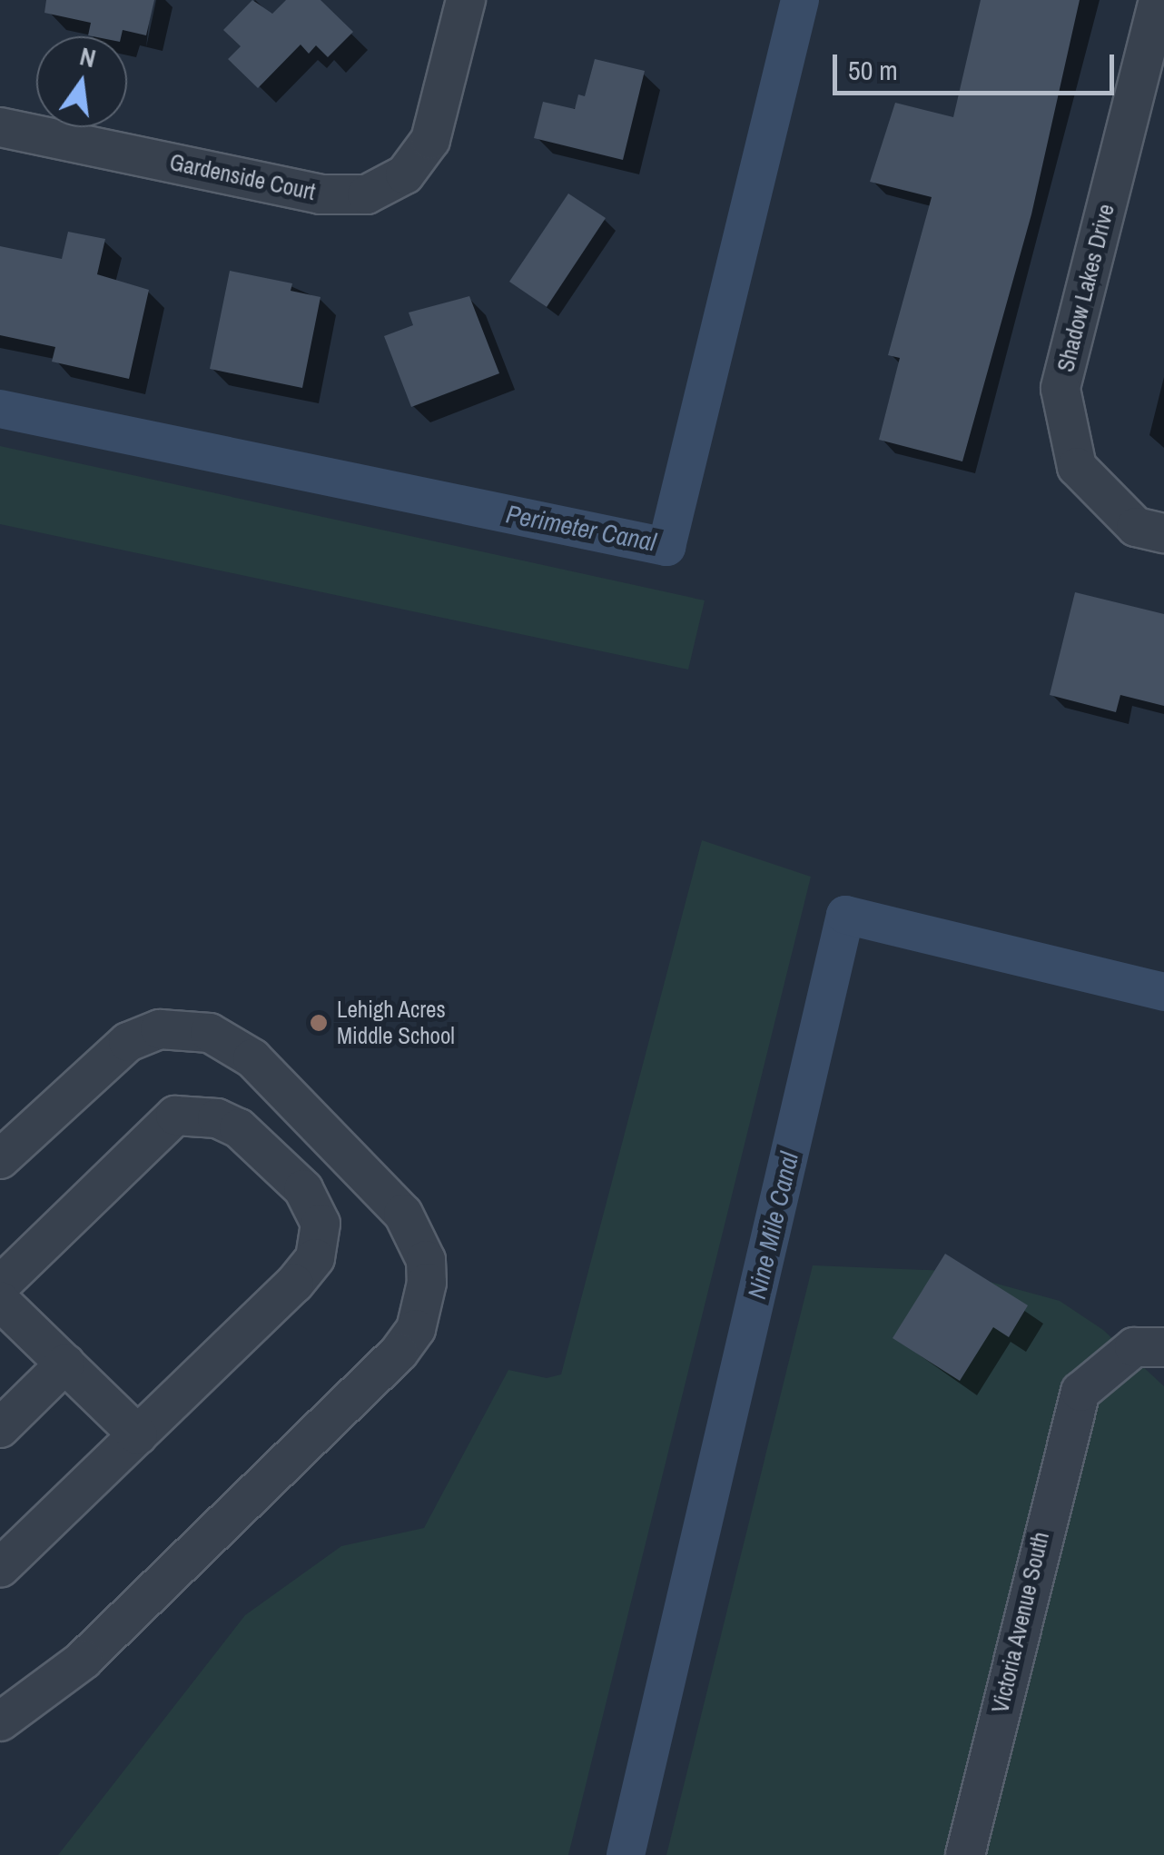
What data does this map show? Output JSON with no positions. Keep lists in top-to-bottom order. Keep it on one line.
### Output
{"streets":{"street":["Gardenside Court","Shadow Lakes Drive","Victoria Avenue South"]},"water":["Perimeter Canal","Nine Mile Canal"],"places":["Lehigh Acres Middle School"],"scale_bar":"50 m","north":"top"}
